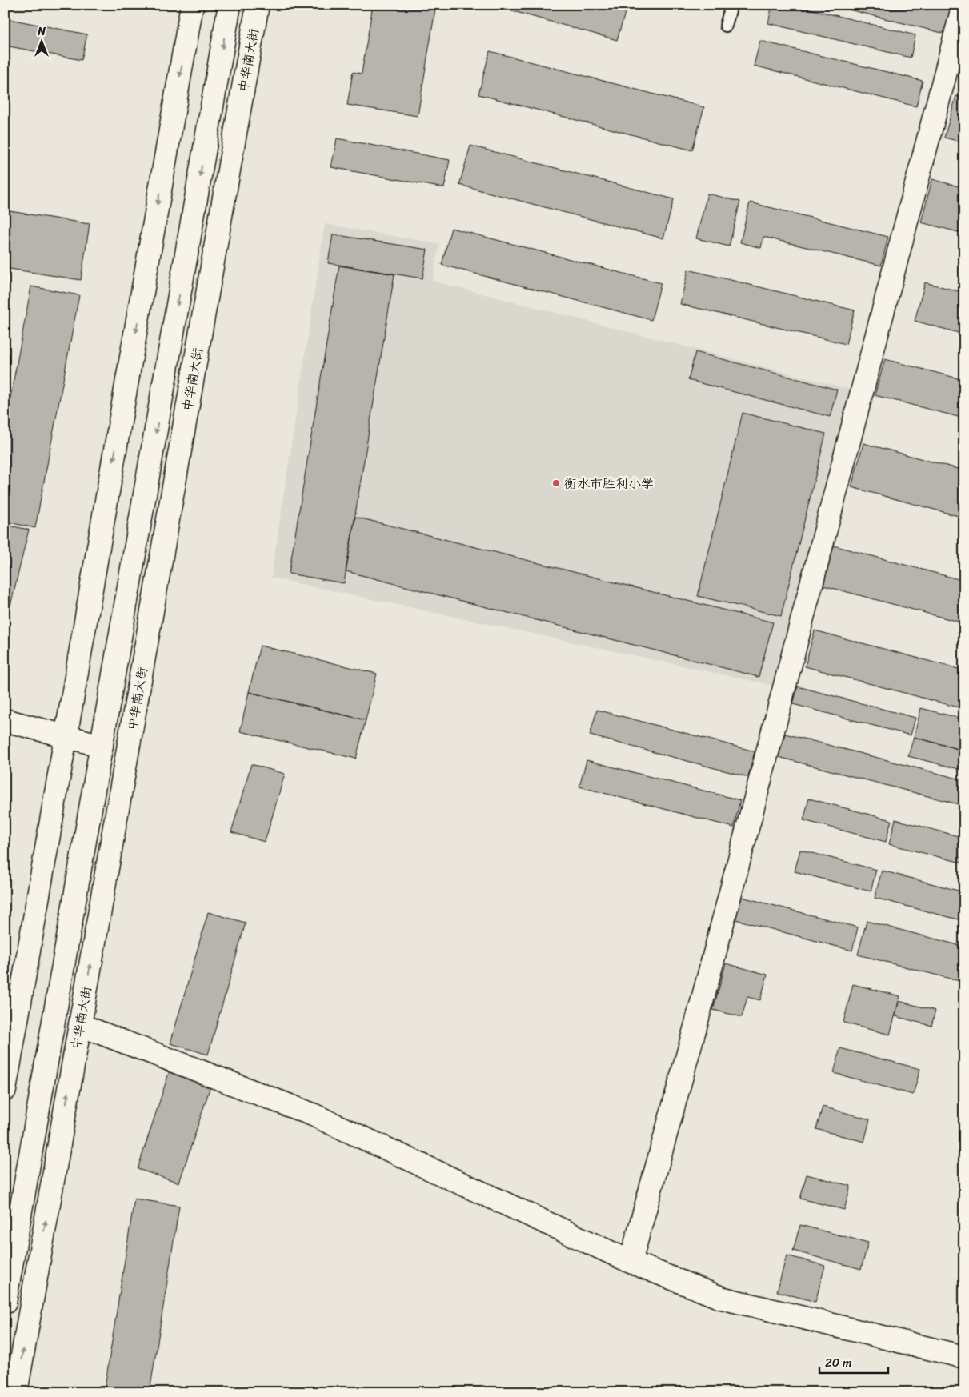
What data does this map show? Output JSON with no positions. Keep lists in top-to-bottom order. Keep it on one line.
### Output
{"streets":{"street":["中华南大街"]},"places":["衡水市胜利小学"],"scale_bar":"20 m","north":"top"}
